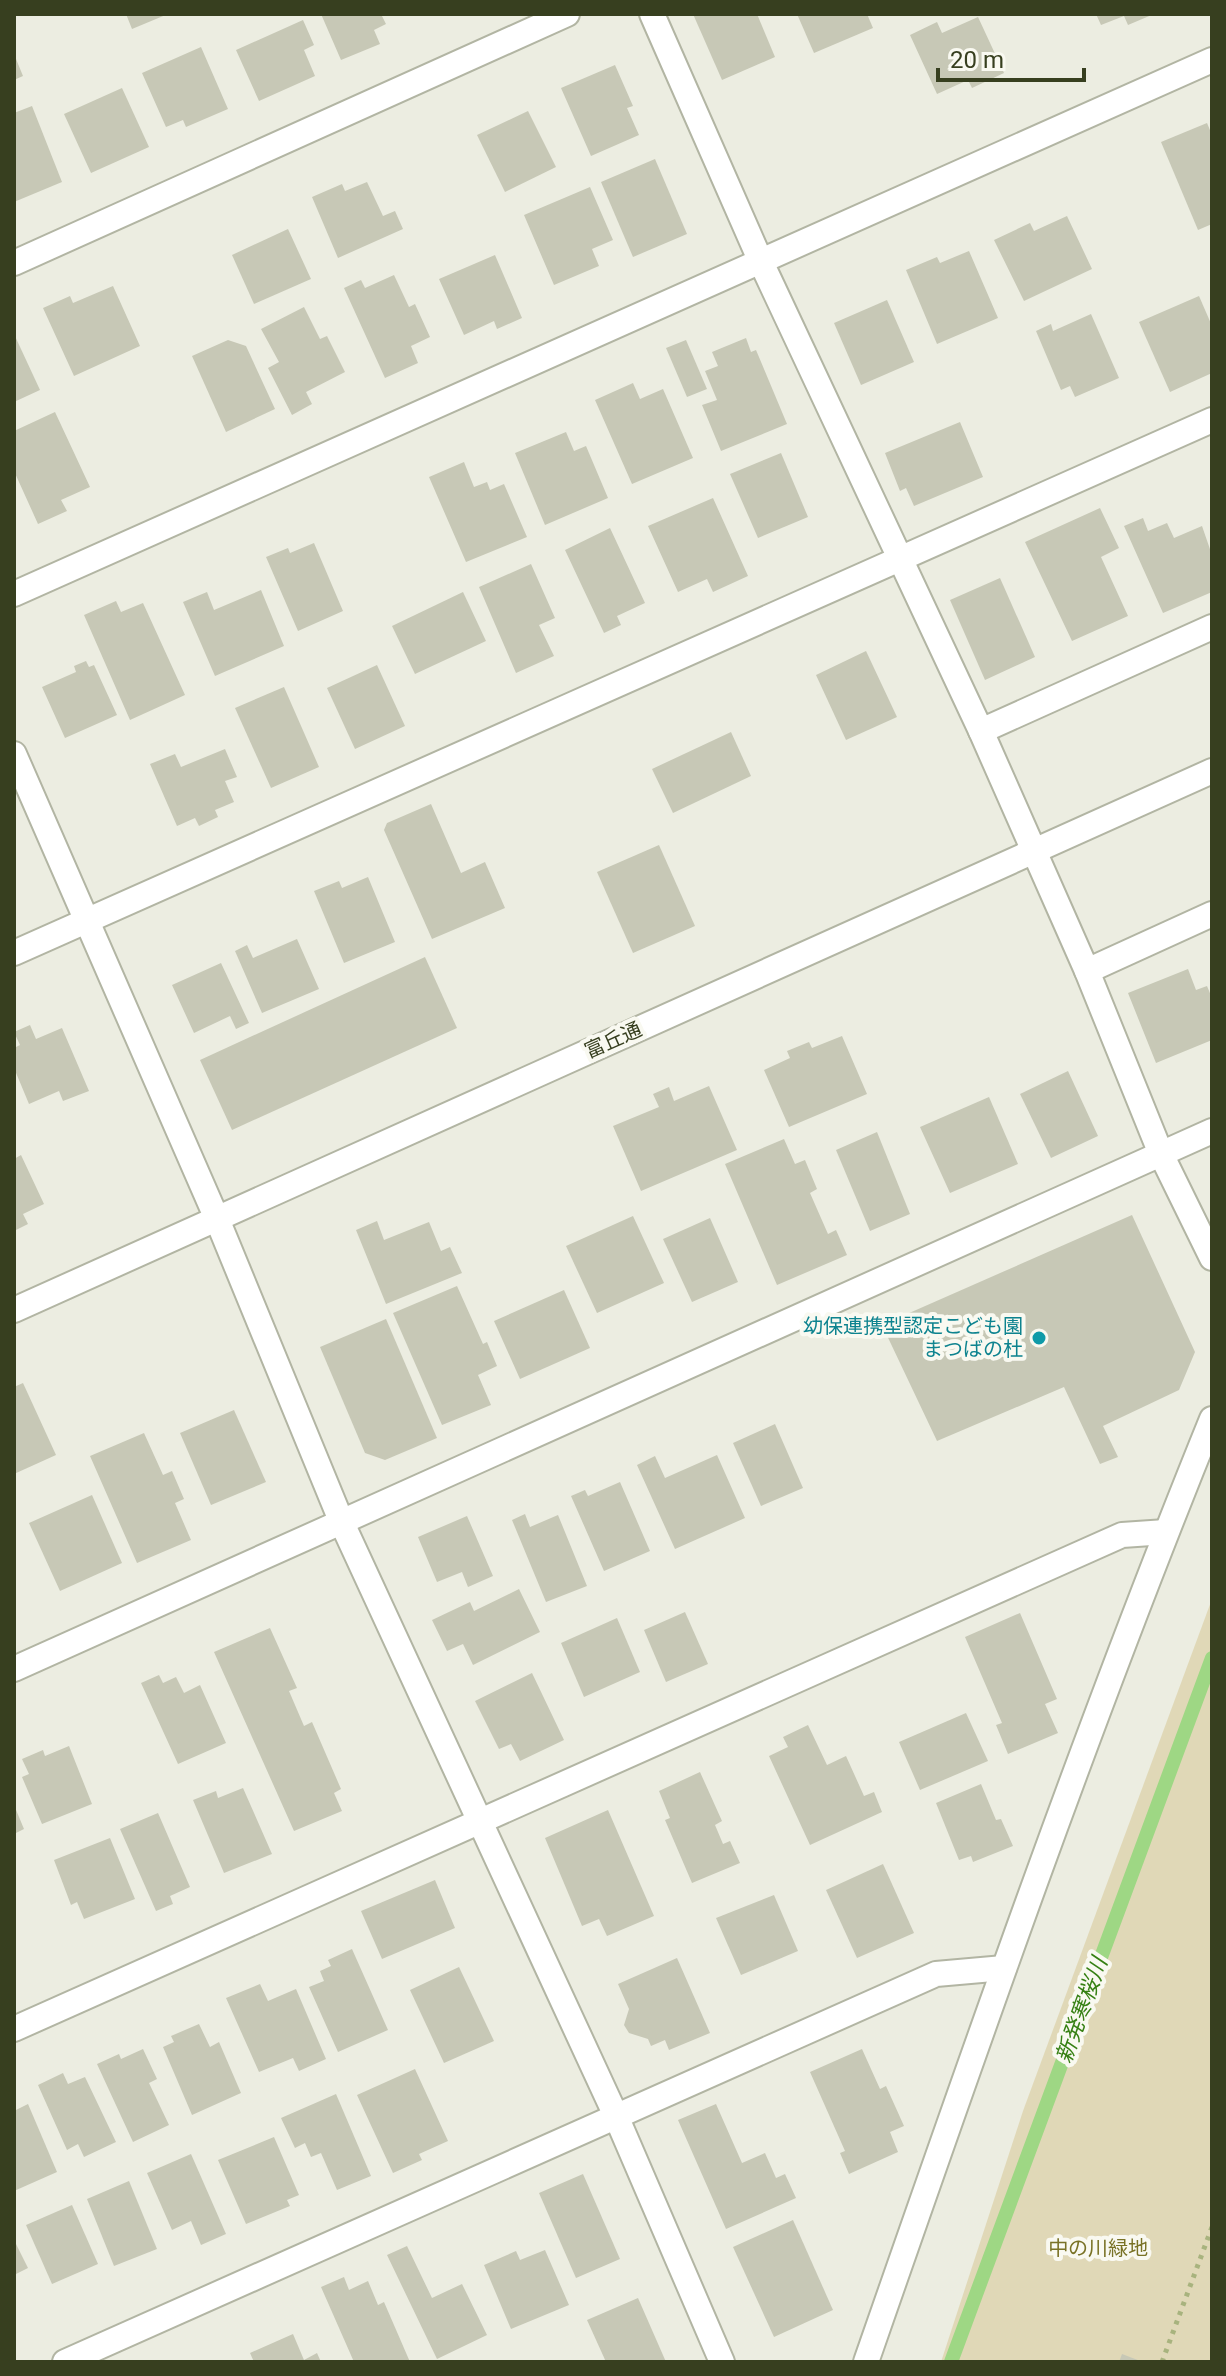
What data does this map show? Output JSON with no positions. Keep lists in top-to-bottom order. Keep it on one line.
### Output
{"streets":{"street":["富丘通"]},"water":["新発寒桜川"],"parks":["中の川緑地"],"places":["幼保連携型認定こども園 まつばの杜"],"scale_bar":"20 m"}
